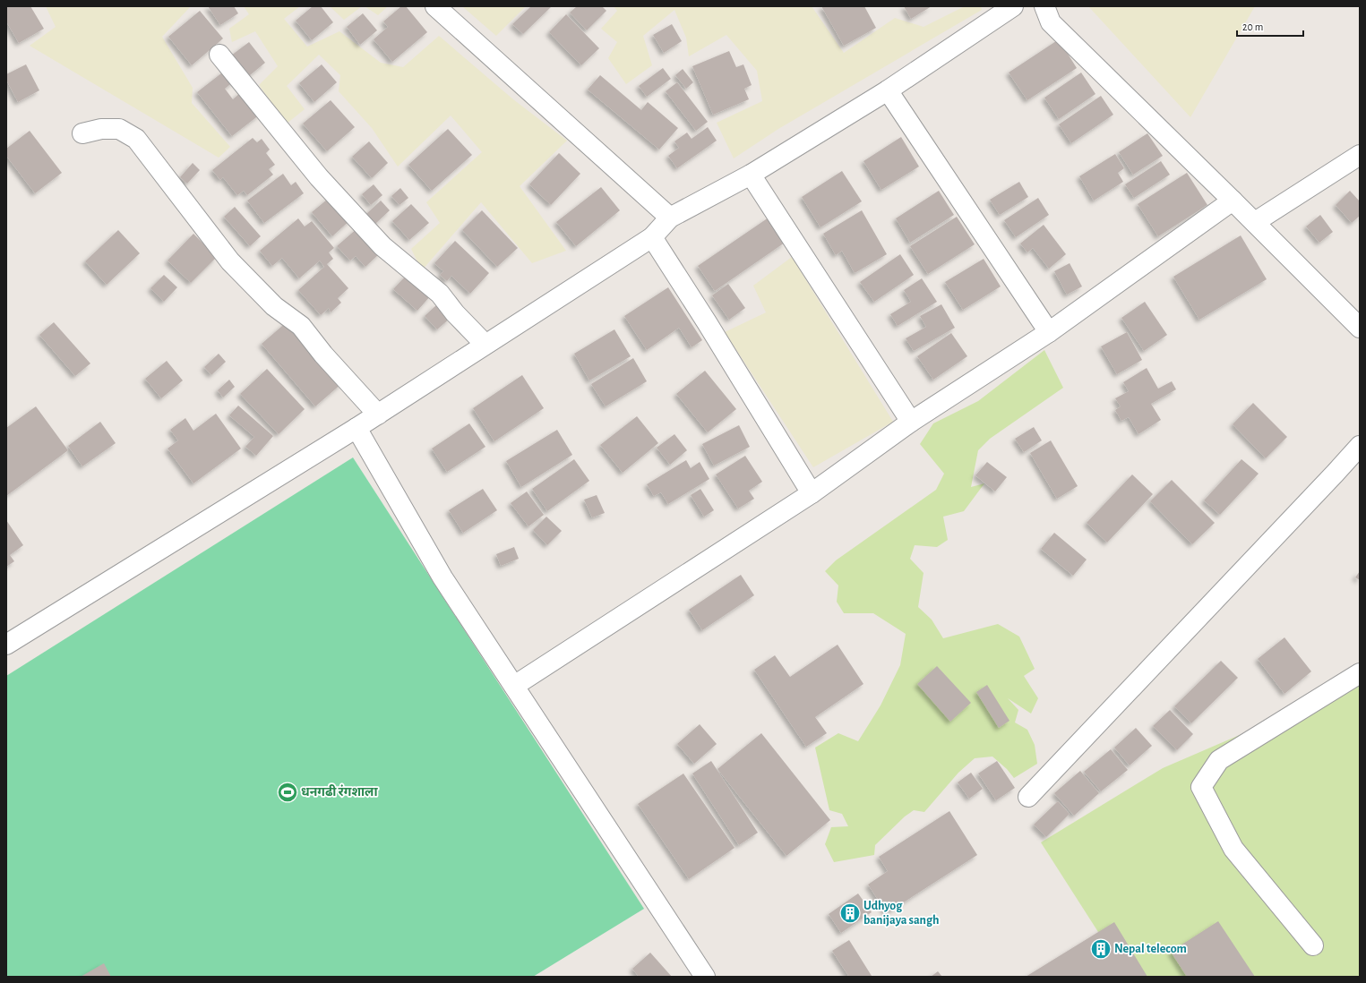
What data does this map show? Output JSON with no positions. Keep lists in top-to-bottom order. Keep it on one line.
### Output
{"places":{"sports":["धनगढी रंगशाला"],"building":["Udhyog banijaya sangh","Nepal telecom"]},"scale_bar":"20 m"}
